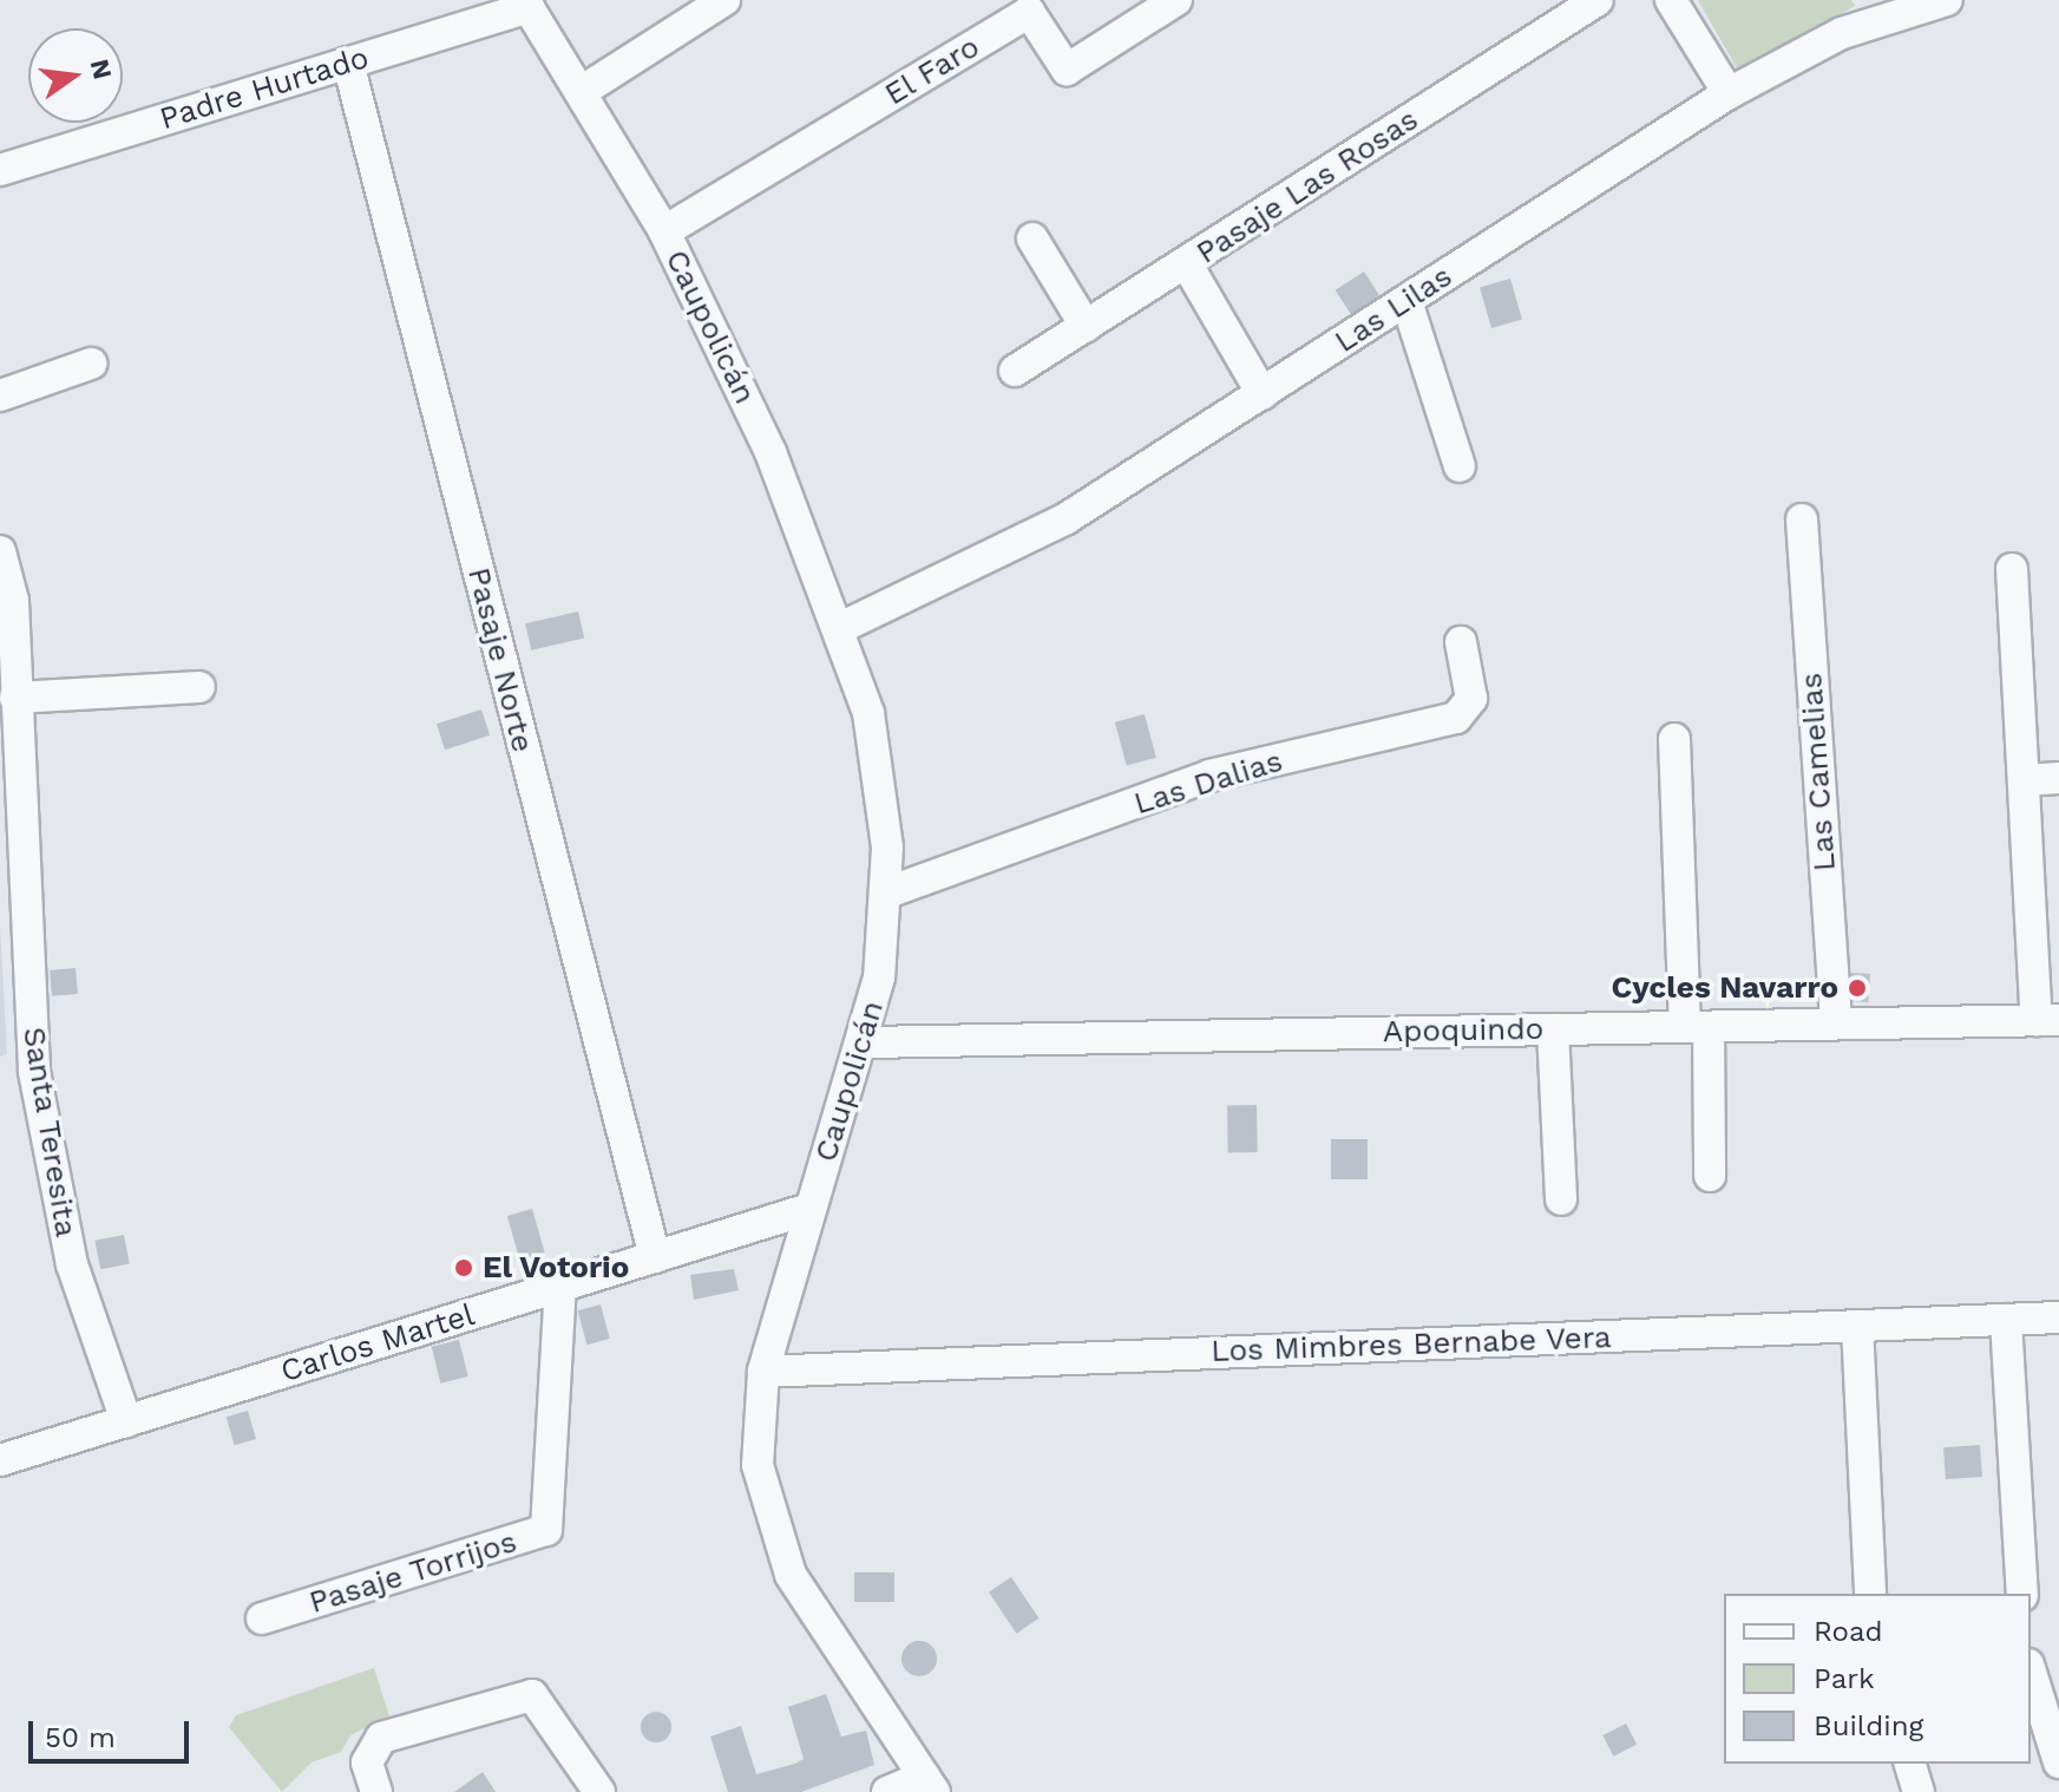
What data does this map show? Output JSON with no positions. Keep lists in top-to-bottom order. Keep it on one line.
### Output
{"streets":{"street":["El Faro","Padre Hurtado","Pasaje Las Rosas","Las Lilas","Caupolicán","Pasaje Norte","Las Camelias","Las Dalias","Apoquindo","Santa Teresita","Carlos Martel","Los Mimbres Bernabe Vera","Pasaje Torrijos"]},"crossings":[["El Faro","Caupolicán"],["Padre Hurtado","Caupolicán"],["Padre Hurtado","Pasaje Norte"],["Las Lilas","Caupolicán"],["Caupolicán","Las Dalias"],["Caupolicán","Apoquindo"],["Caupolicán","Carlos Martel"],["Caupolicán","Los Mimbres Bernabe Vera"],["Pasaje Norte","Carlos Martel"],["Las Camelias","Apoquindo"],["Santa Teresita","Carlos Martel"],["Carlos Martel","Pasaje Torrijos"]],"places":["Cycles Navarro","El Votorio"],"legend":["Road","Park","Building"],"scale_bar":"50 m","north":"right"}
